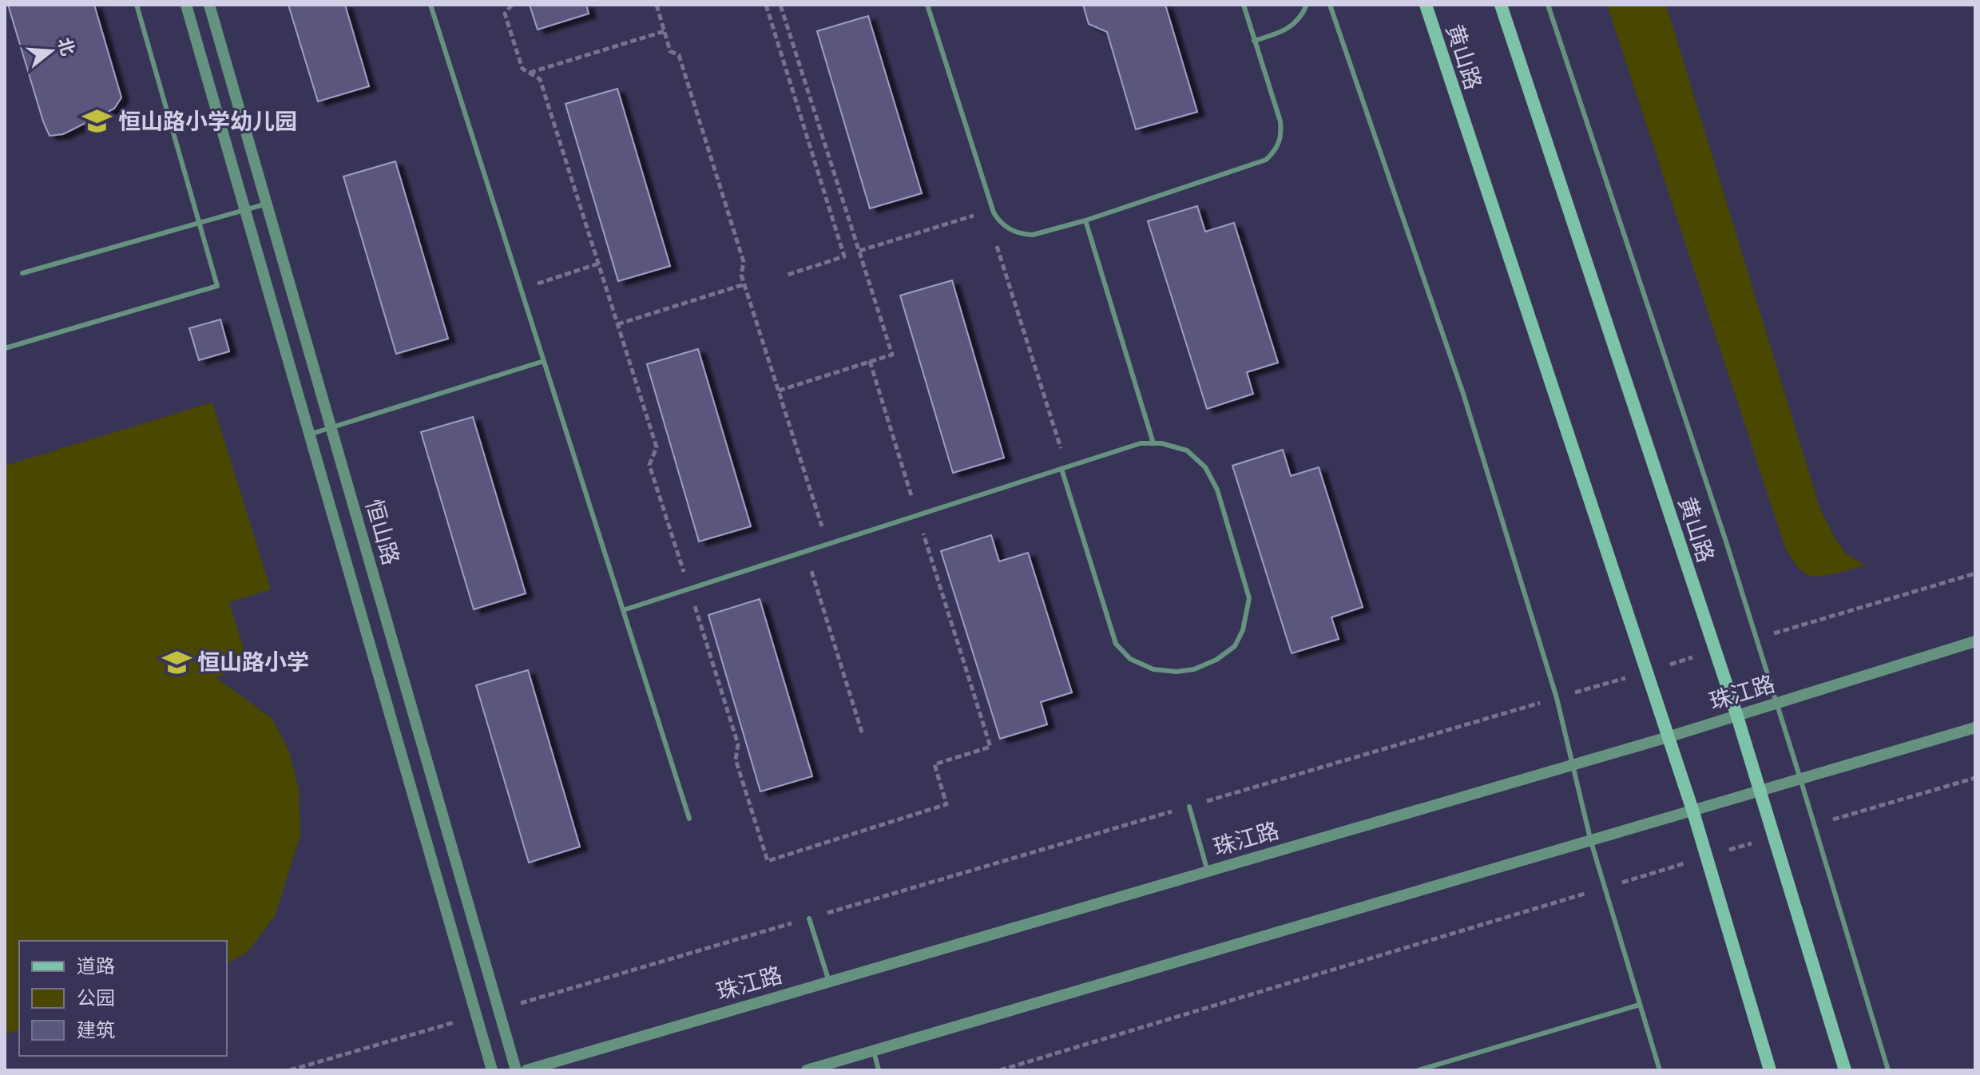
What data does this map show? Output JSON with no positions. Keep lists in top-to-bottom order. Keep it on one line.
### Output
{"streets":{"main road":["黄山路"],"street":["恒山路","珠江路"]},"crossings":[["黄山路","珠江路"]],"places":{"school or university":["恒山路小学幼儿园","恒山路小学"]},"legend":["道路","公园","建筑"],"north":"right"}
